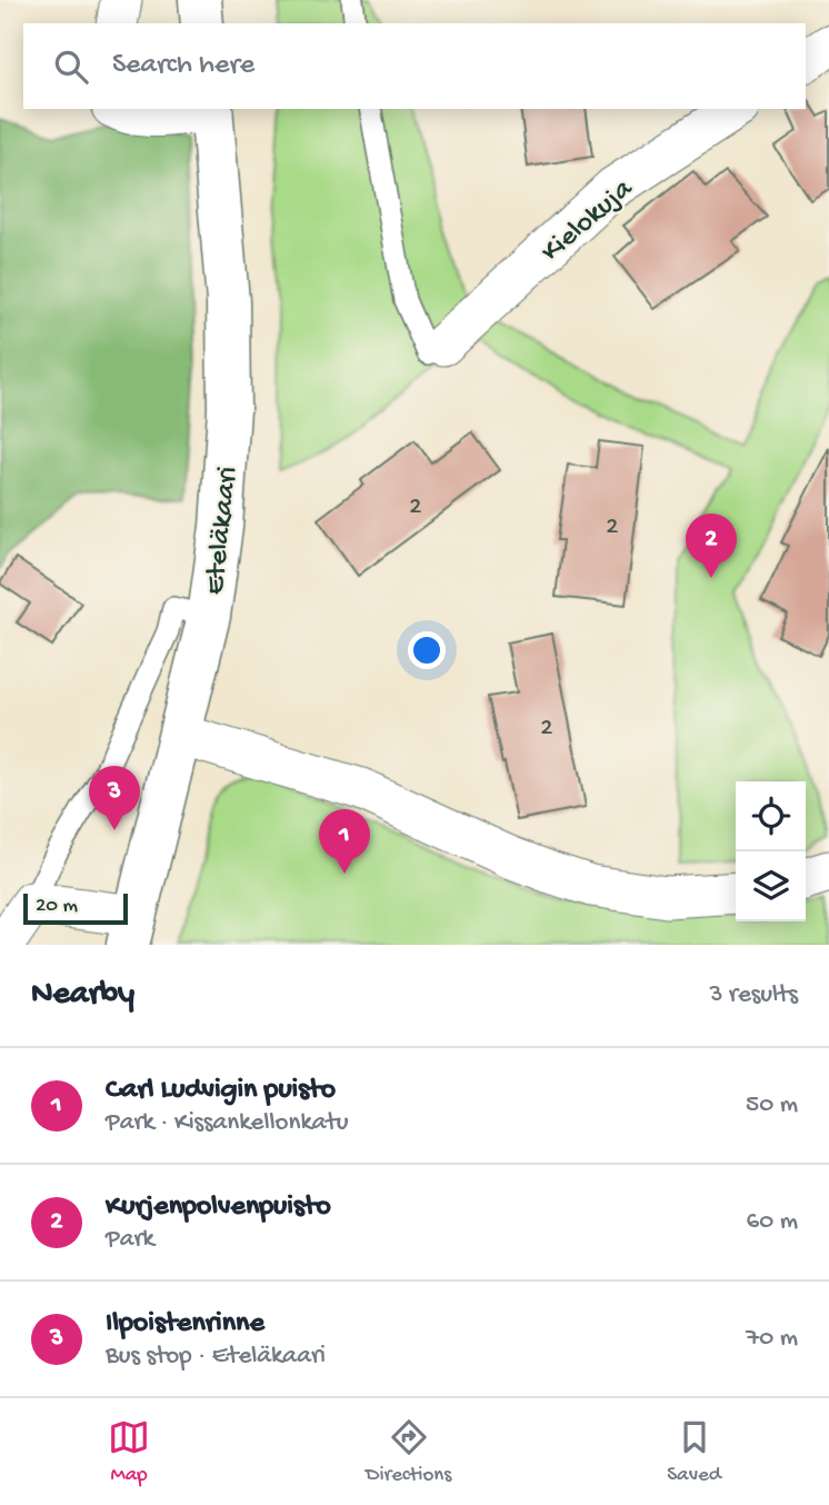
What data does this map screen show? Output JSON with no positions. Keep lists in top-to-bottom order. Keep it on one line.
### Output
{"streets":{"main road":["Eteläkaari"],"street":["Kielokuja"]},"house_numbers":["2","2","2"],"scale_bar":"20 m","page":{"search":"Search here","pins":["2","3","1"],"scale":"20 m","heading":["Nearby","3 results"],"list":[{"mark":"1","name":"Carl Ludvigin puisto","note":"Park · Kissankellonkatu","value":"50 m"},{"mark":"2","name":"Kurjenpolvenpuisto","note":"Park","value":"60 m"},{"mark":"3","name":"Ilpoistenrinne","note":"Bus stop · Eteläkaari","value":"70 m"}],"nav":["Map","Directions","Saved"]}}
